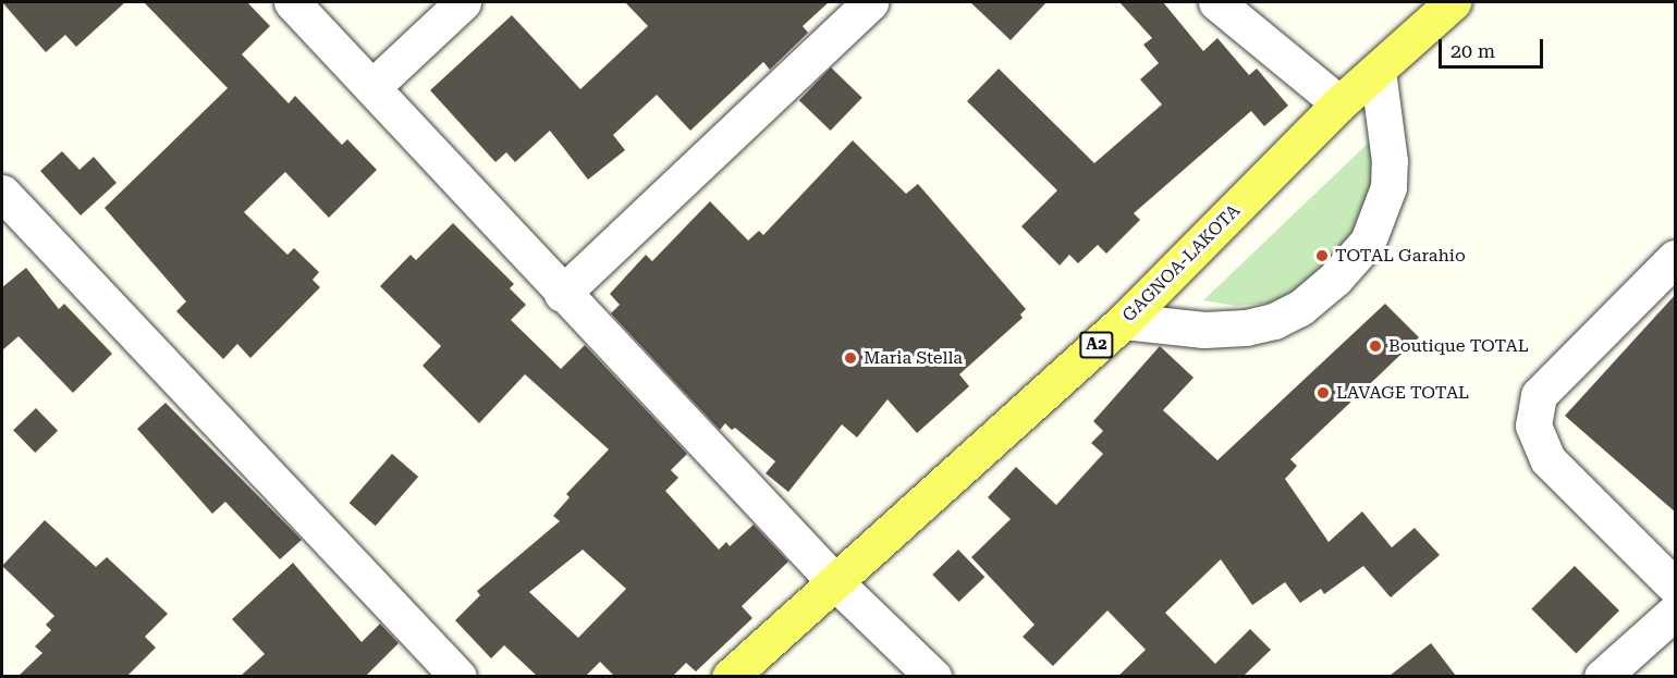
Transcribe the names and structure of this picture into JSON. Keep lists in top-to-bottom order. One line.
{"streets":{"main road":["GAGNOA-LAKOTA","A2"]},"places":["TOTAL Garahio","Boutique TOTAL","Maria Stella","LAVAGE TOTAL"],"scale_bar":"20 m"}
